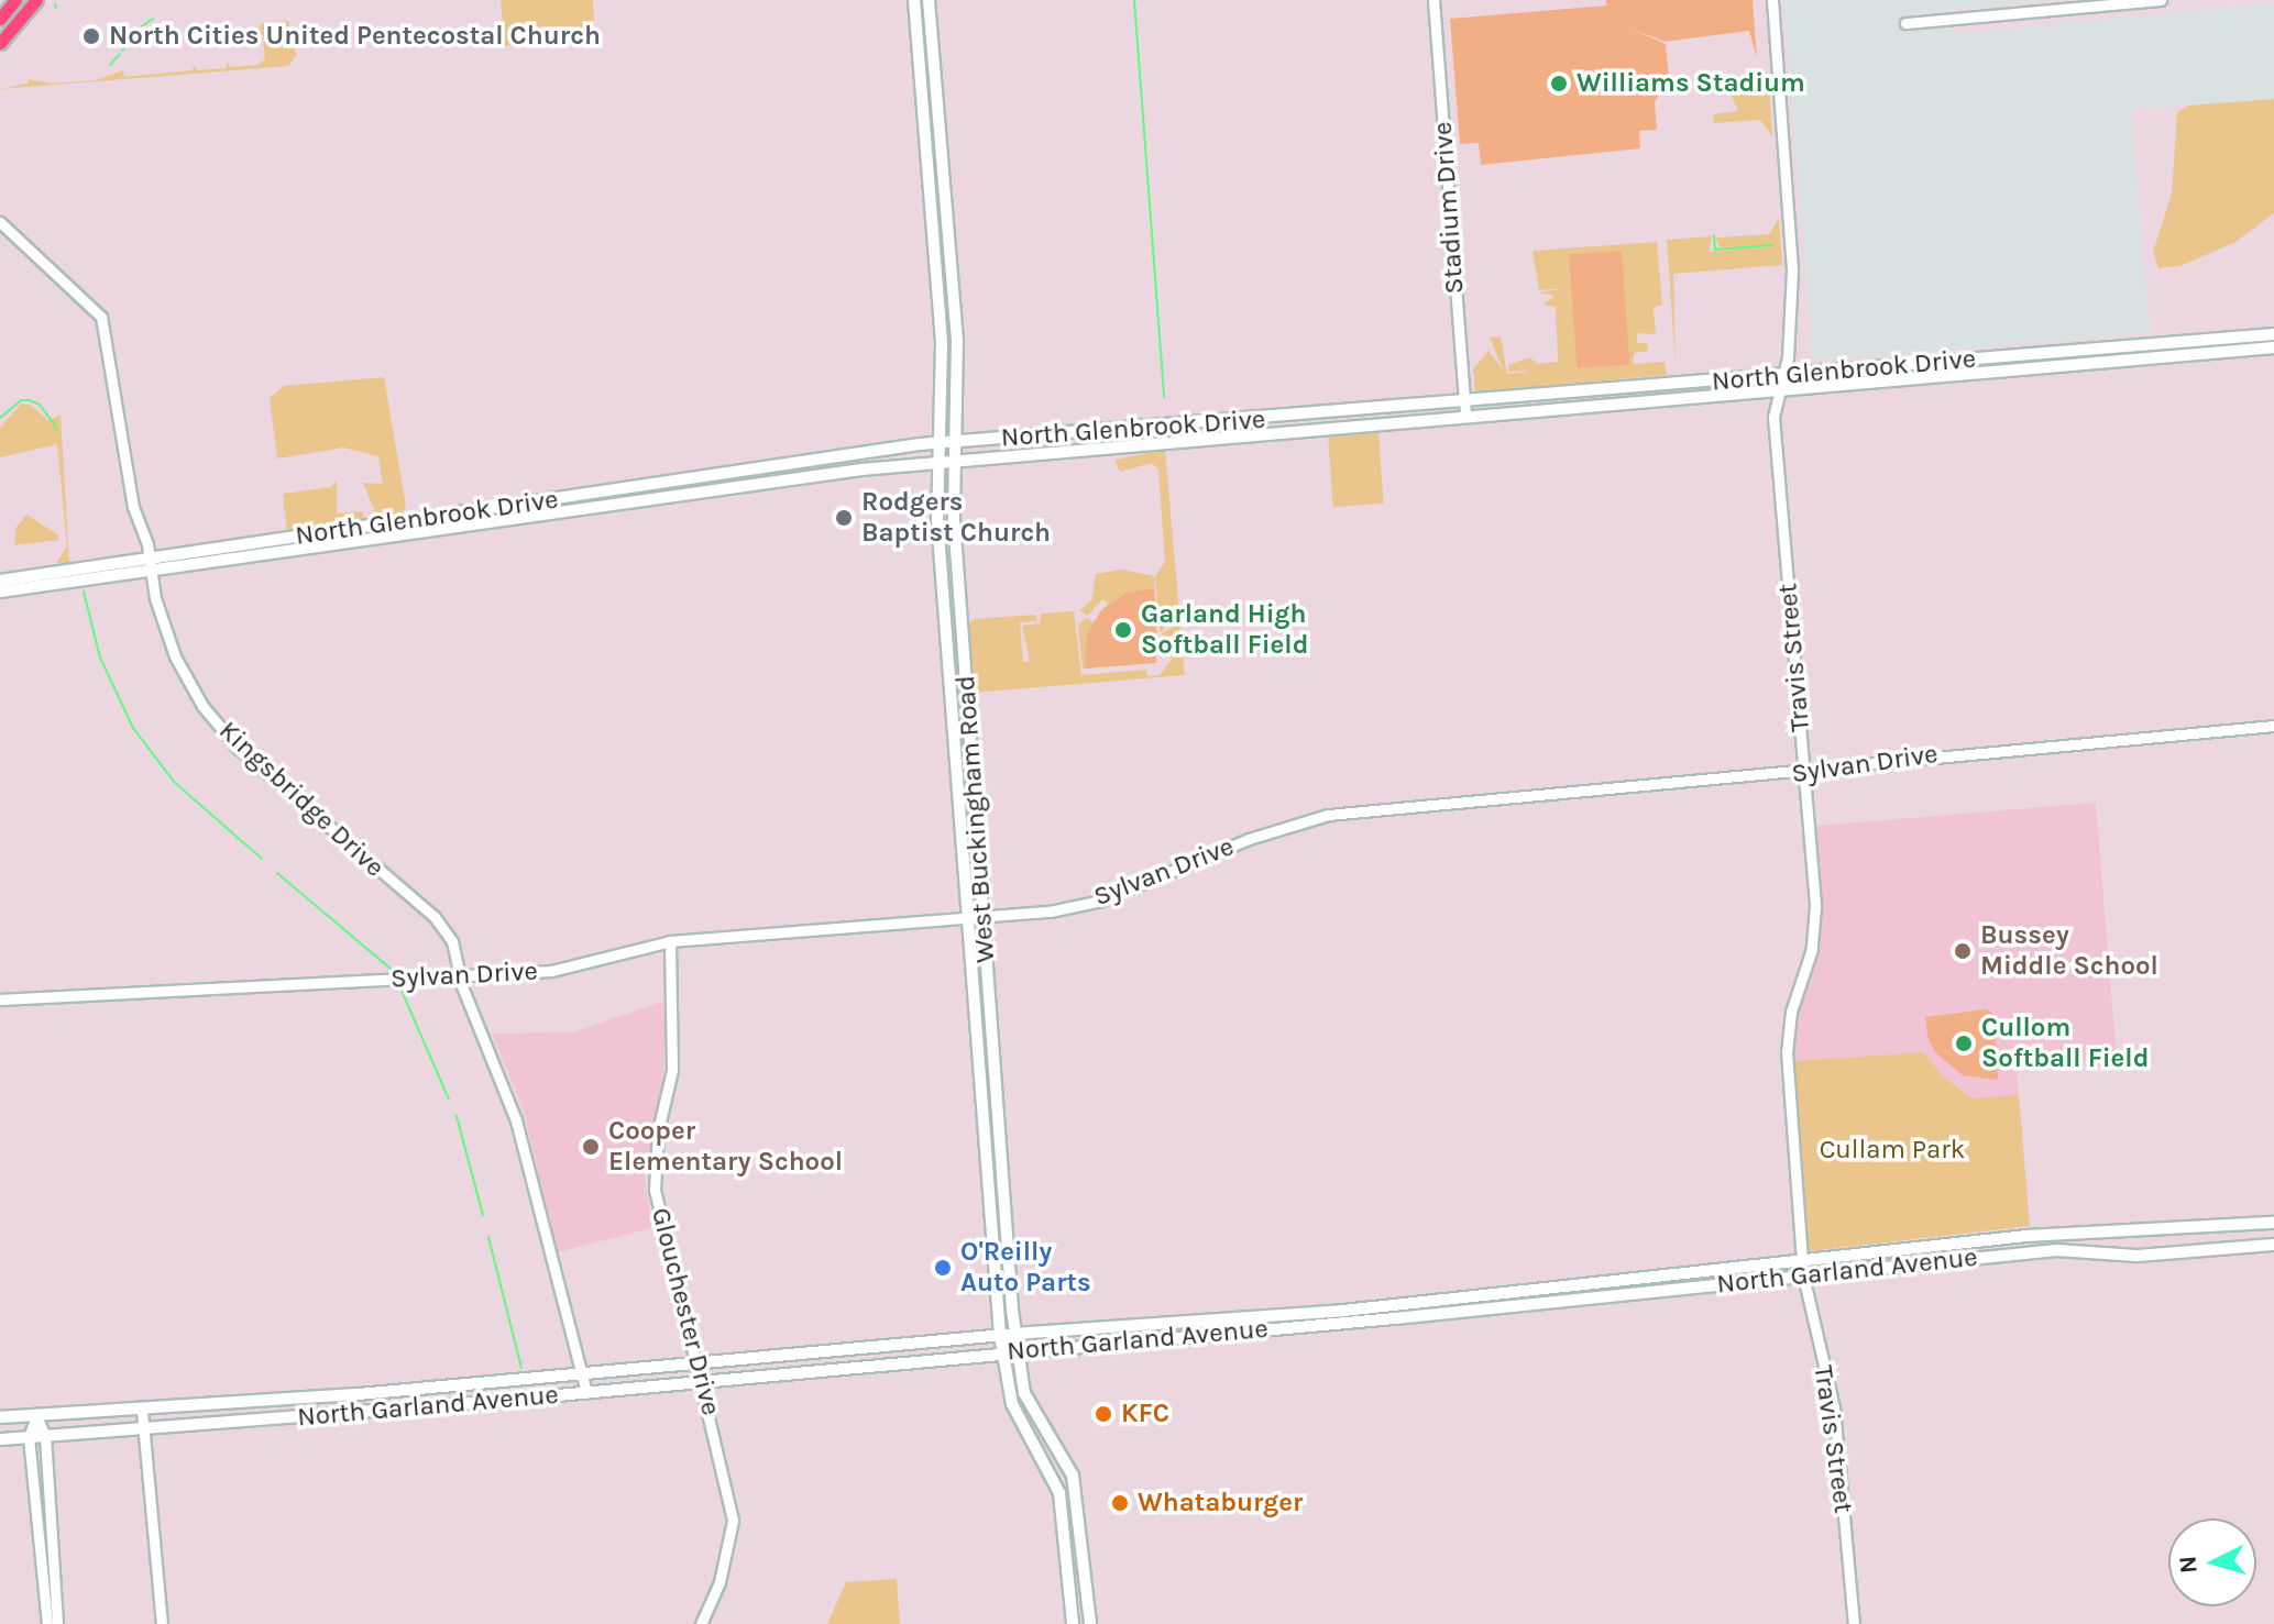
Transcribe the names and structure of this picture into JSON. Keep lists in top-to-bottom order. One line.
{"streets":{"main road":["North Glenbrook Drive","West Buckingham Road","North Garland Avenue"],"street":["Stadium Drive","Travis Street","Sylvan Drive","Kingsbridge Drive","Glouchester Drive"]},"crossings":[["Stadium Drive","North Glenbrook Drive"],["North Glenbrook Drive","Travis Street"],["North Glenbrook Drive","Kingsbridge Drive"],["North Glenbrook Drive","West Buckingham Road"],["Travis Street","Sylvan Drive"],["Travis Street","North Garland Avenue"],["Sylvan Drive","Kingsbridge Drive"],["Sylvan Drive","West Buckingham Road"],["Sylvan Drive","Glouchester Drive"],["Kingsbridge Drive","North Garland Avenue"],["West Buckingham Road","North Garland Avenue"],["North Garland Avenue","Glouchester Drive"]],"parks":["Cullam Park"],"places":["North Cities United Pentecostal Church","Williams Stadium","Rodgers Baptist Church","Garland High Softball Field","Bussey Middle School","Cullom Softball Field","Cooper Elementary School","O'Reilly Auto Parts","KFC","Whataburger"],"north":"left"}
